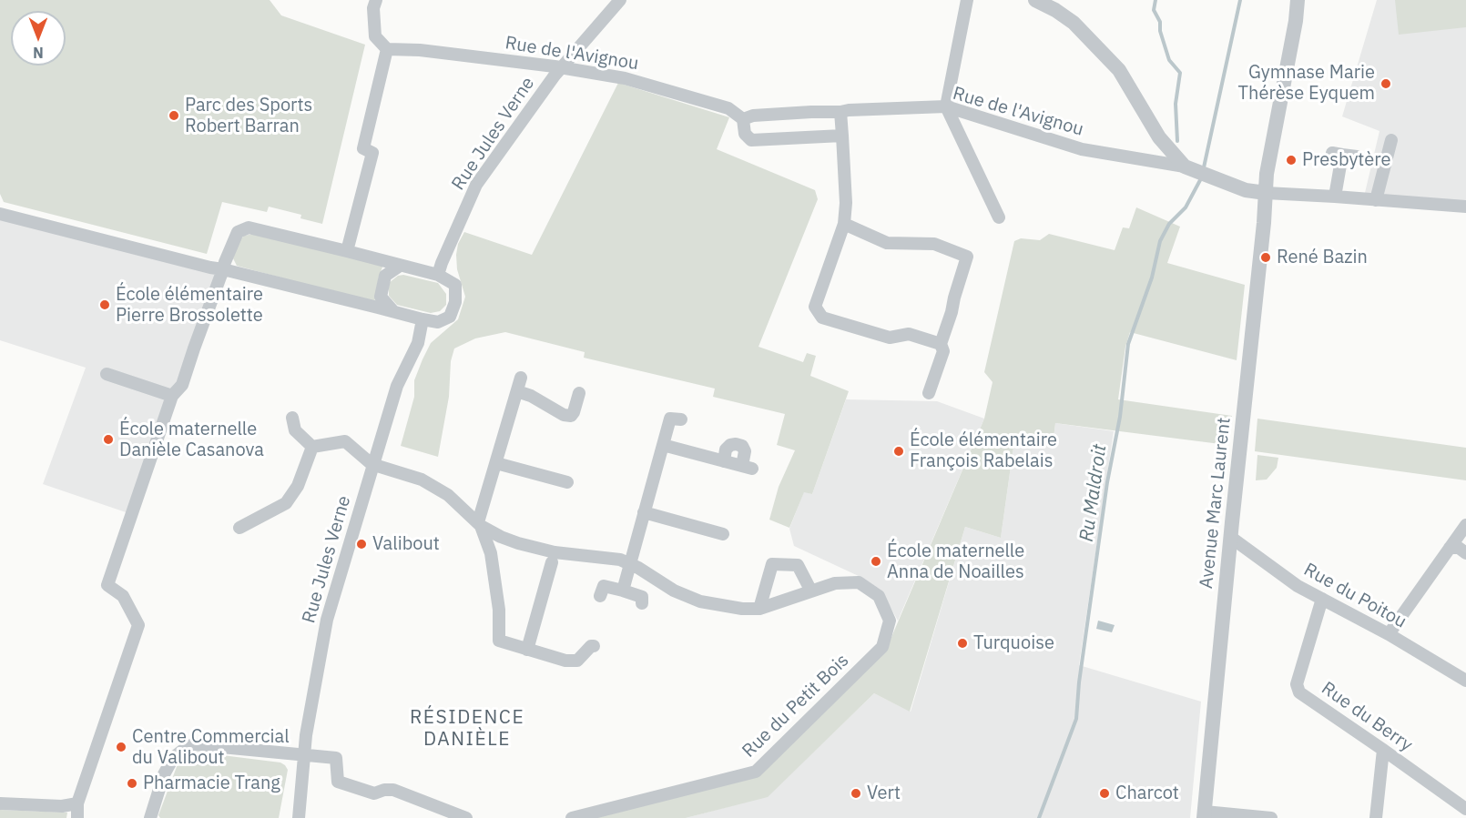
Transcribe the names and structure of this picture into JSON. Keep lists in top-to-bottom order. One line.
{"streets":{"street":["Rue de l'Avignou","Rue Jules Verne","Avenue Marc Laurent","Rue du Poitou","Rue du Petit Bois","Rue du Berry"]},"crossings":[["Rue de l'Avignou","Rue Jules Verne"],["Rue Jules Verne","Rue du Petit Bois"],["Avenue Marc Laurent","Rue du Poitou"],["Rue du Poitou","Rue du Berry"]],"districts":["RÉSIDENCE DANIÈLE"],"water":["Ru Maldroit"],"places":["Gymnase Marie Thérèse Eyquem","Parc des Sports Robert Barran","Presbytère","René Bazin","École élémentaire Pierre Brossolette","École maternelle Danièle Casanova","École élémentaire François Rabelais","Valibout","École maternelle Anna de Noailles","Turquoise","Centre Commercial du Valibout","Pharmacie Trang","Vert","Charcot"],"north":"bottom"}
